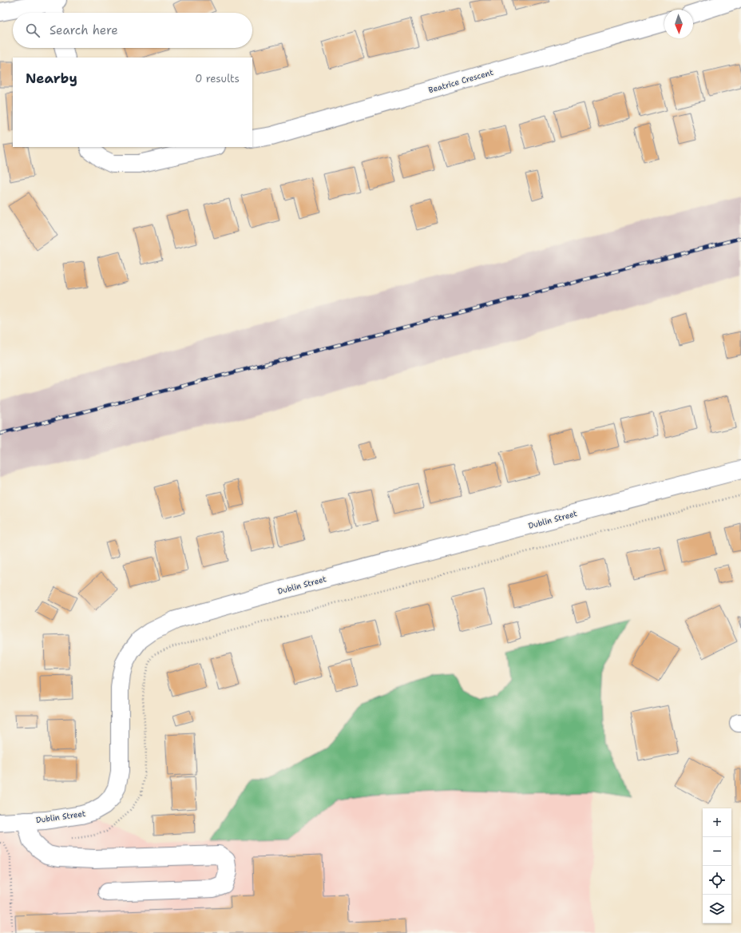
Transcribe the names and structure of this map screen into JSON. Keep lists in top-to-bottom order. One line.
{"streets":{"street":["Beatrice Crescent","Dublin Street"]},"north":"bottom","page":{"search":"Search here","heading":["Nearby","0 results"],"map_buttons":["+","−"]}}
